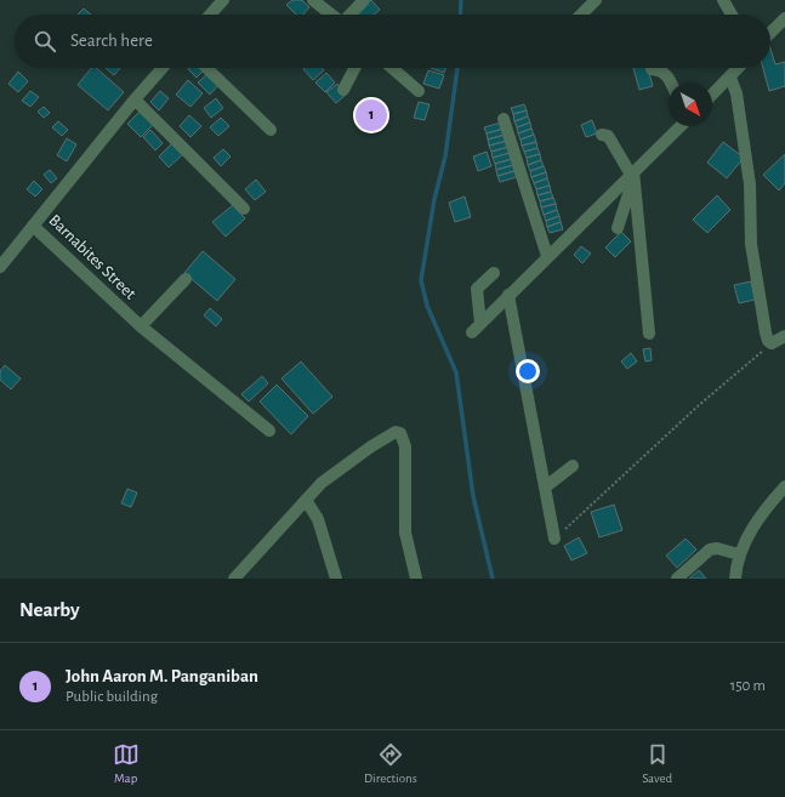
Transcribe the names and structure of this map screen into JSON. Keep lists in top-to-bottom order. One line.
{"streets":{"street":["Barnabites Street"]},"north":"bottom right","page":{"search":"Search here","pins":"1","heading":"Nearby","list":[{"mark":"1","name":"John Aaron M. Panganiban","note":"Public building","value":"150 m"}],"nav":["Map","Directions","Saved"]}}
